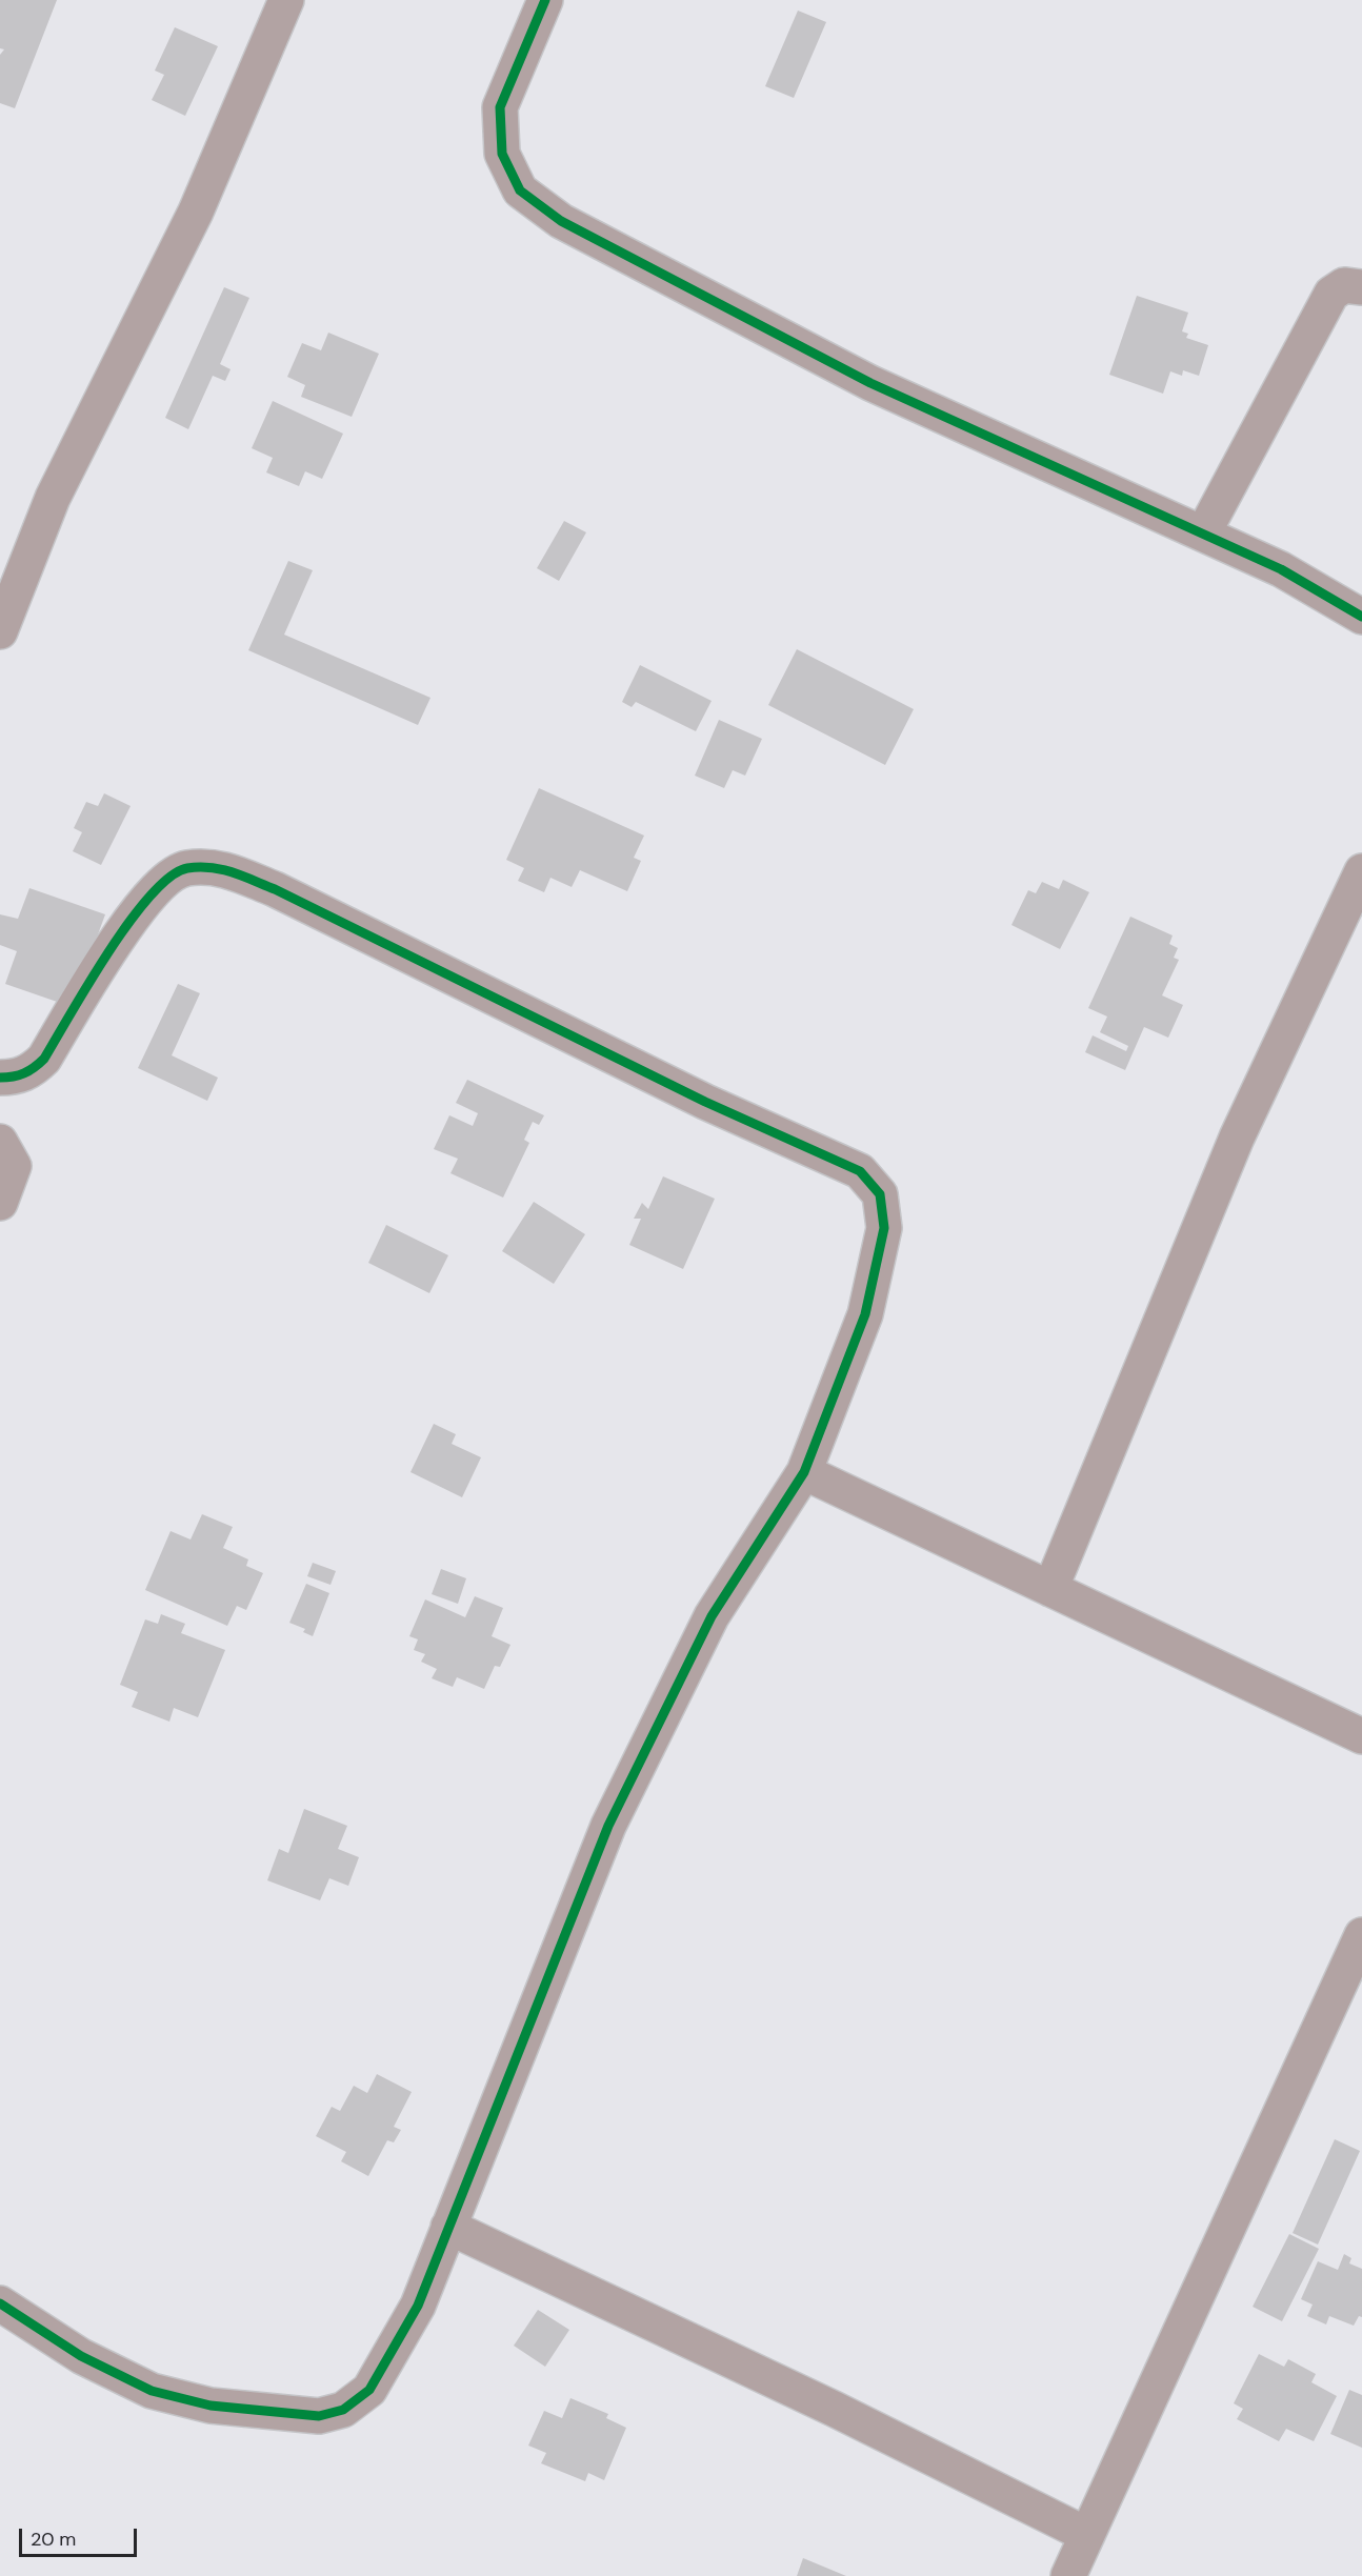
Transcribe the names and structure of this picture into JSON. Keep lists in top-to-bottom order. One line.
{"scale_bar":"20 m"}
